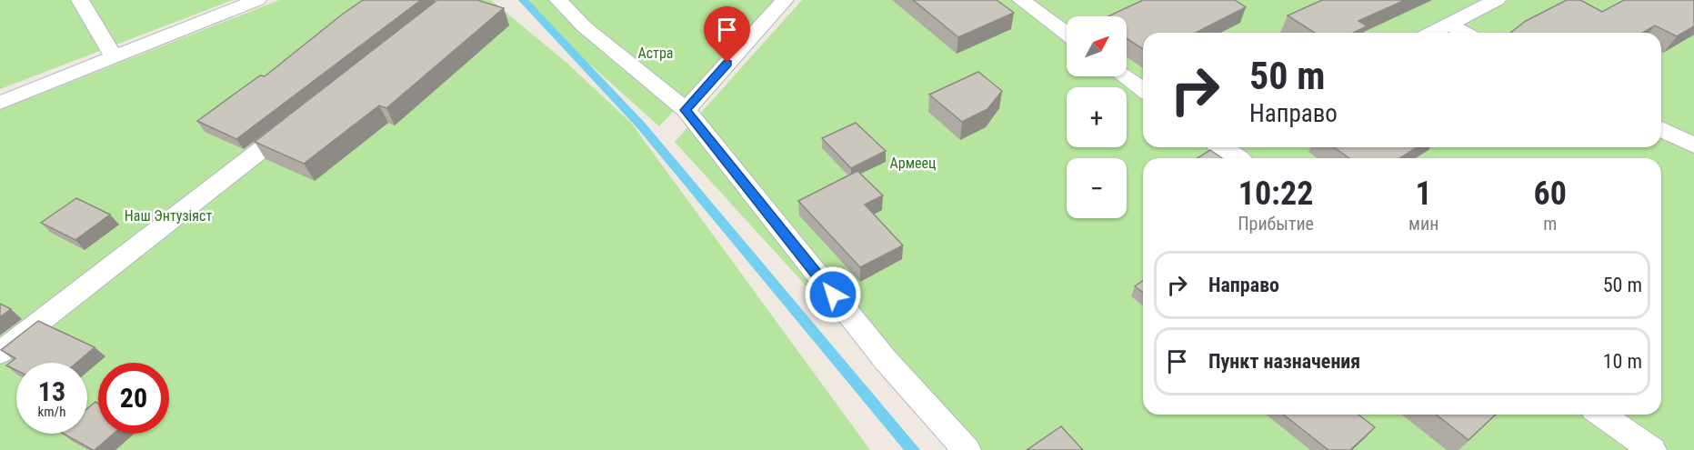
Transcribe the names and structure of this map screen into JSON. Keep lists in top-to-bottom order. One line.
{"parks":["Астра","Армеец","Наш Энтузіяст"],"north":"top right","page":{"map_buttons":["+","−"],"turn":["50 m","Направо"],"eta":["10:22","Прибытие","1","мин","60","m"],"list":[{"name":"Направо","value":"50 m"},{"name":"Пункт назначения","value":"10 m"}],"speed":"13 km/h","limit":"20"}}
